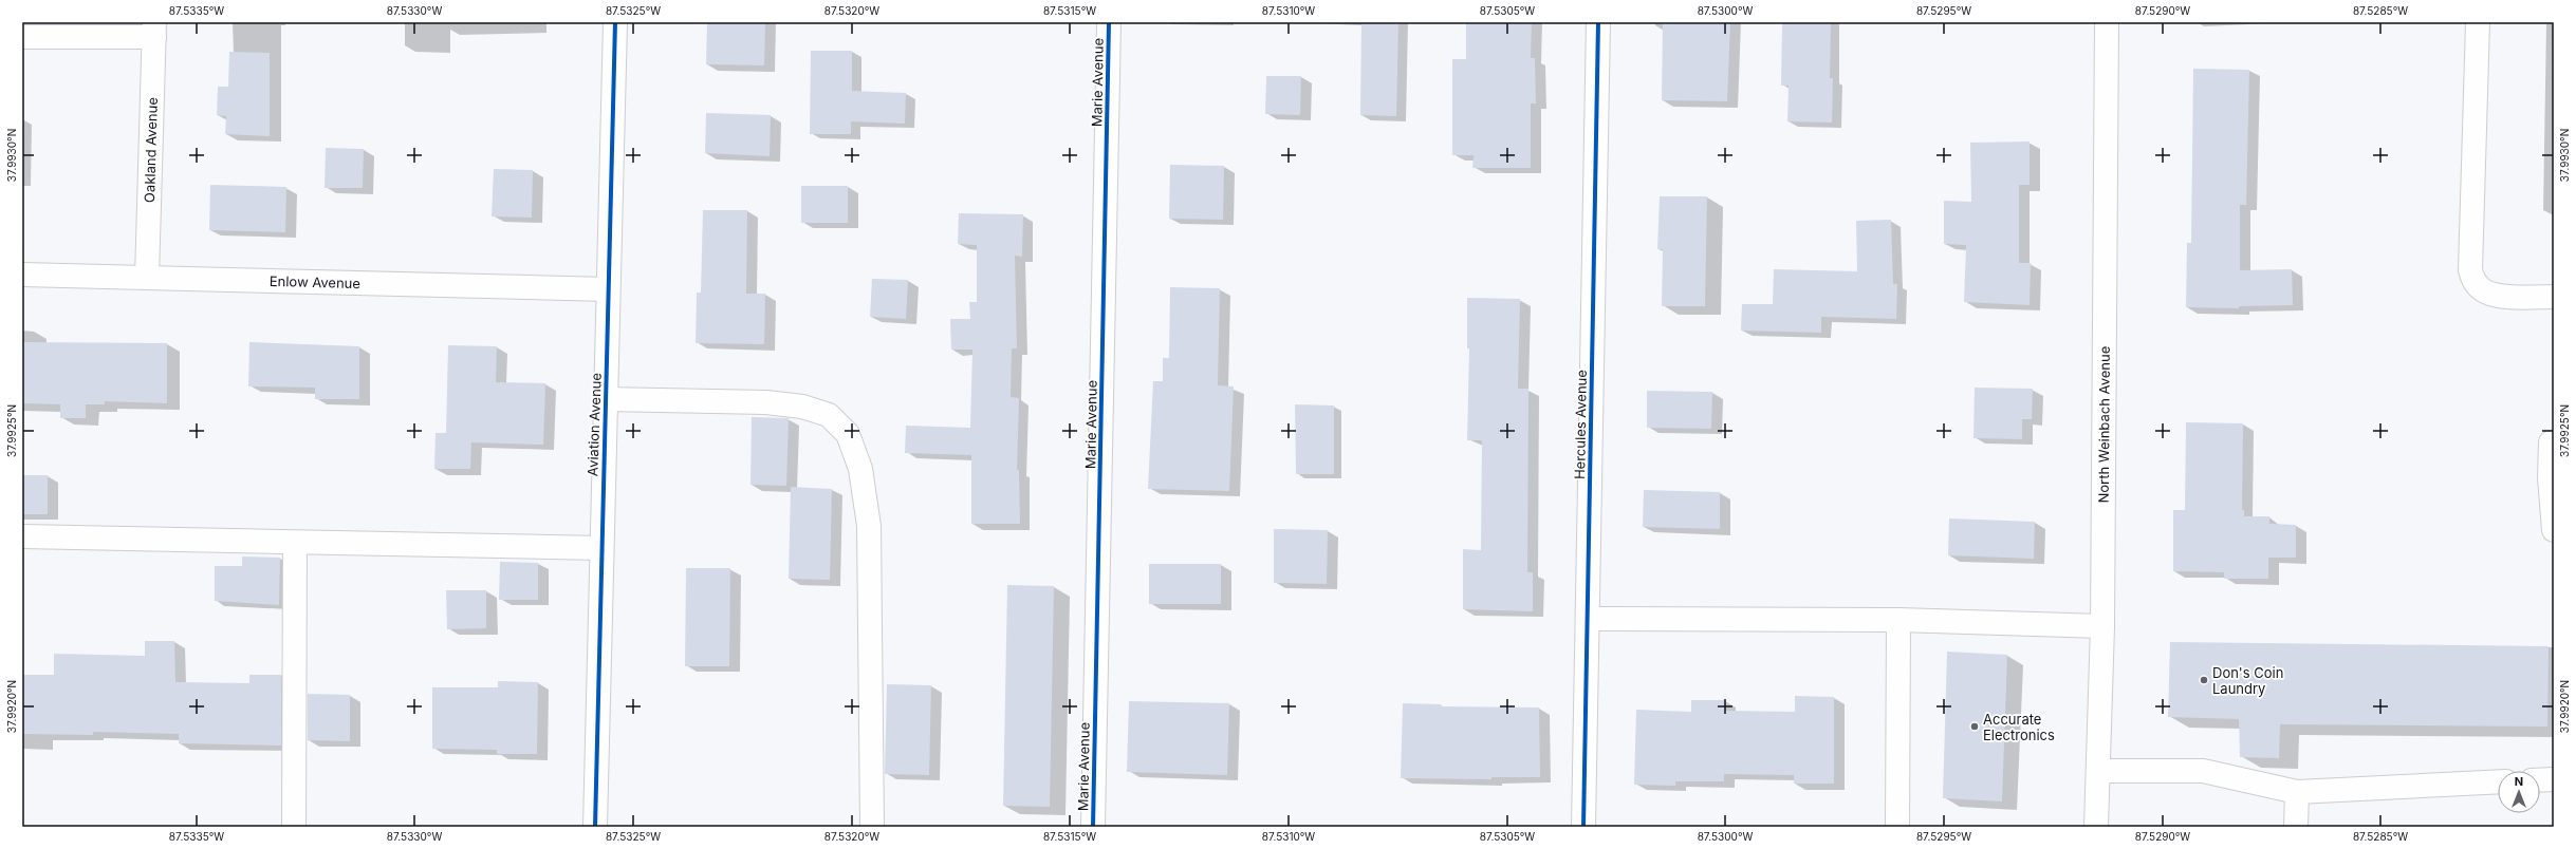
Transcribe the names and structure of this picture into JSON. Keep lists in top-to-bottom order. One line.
{"streets":{"street":["Marie Avenue","Oakland Avenue","Enlow Avenue","Aviation Avenue","Hercules Avenue","North Weinbach Avenue"]},"crossings":[["Oakland Avenue","Enlow Avenue"],["Enlow Avenue","Aviation Avenue"]],"places":["Don's Coin Laundry","Accurate Electronics"],"north":"top","coordinates":["87.5335°W","87.5330°W","87.5325°W","87.5320°W","87.5315°W","87.5310°W","87.5305°W","87.5300°W","87.5295°W","87.5290°W","87.5285°W","37.9930°N","37.9925°N","37.9920°N"]}
